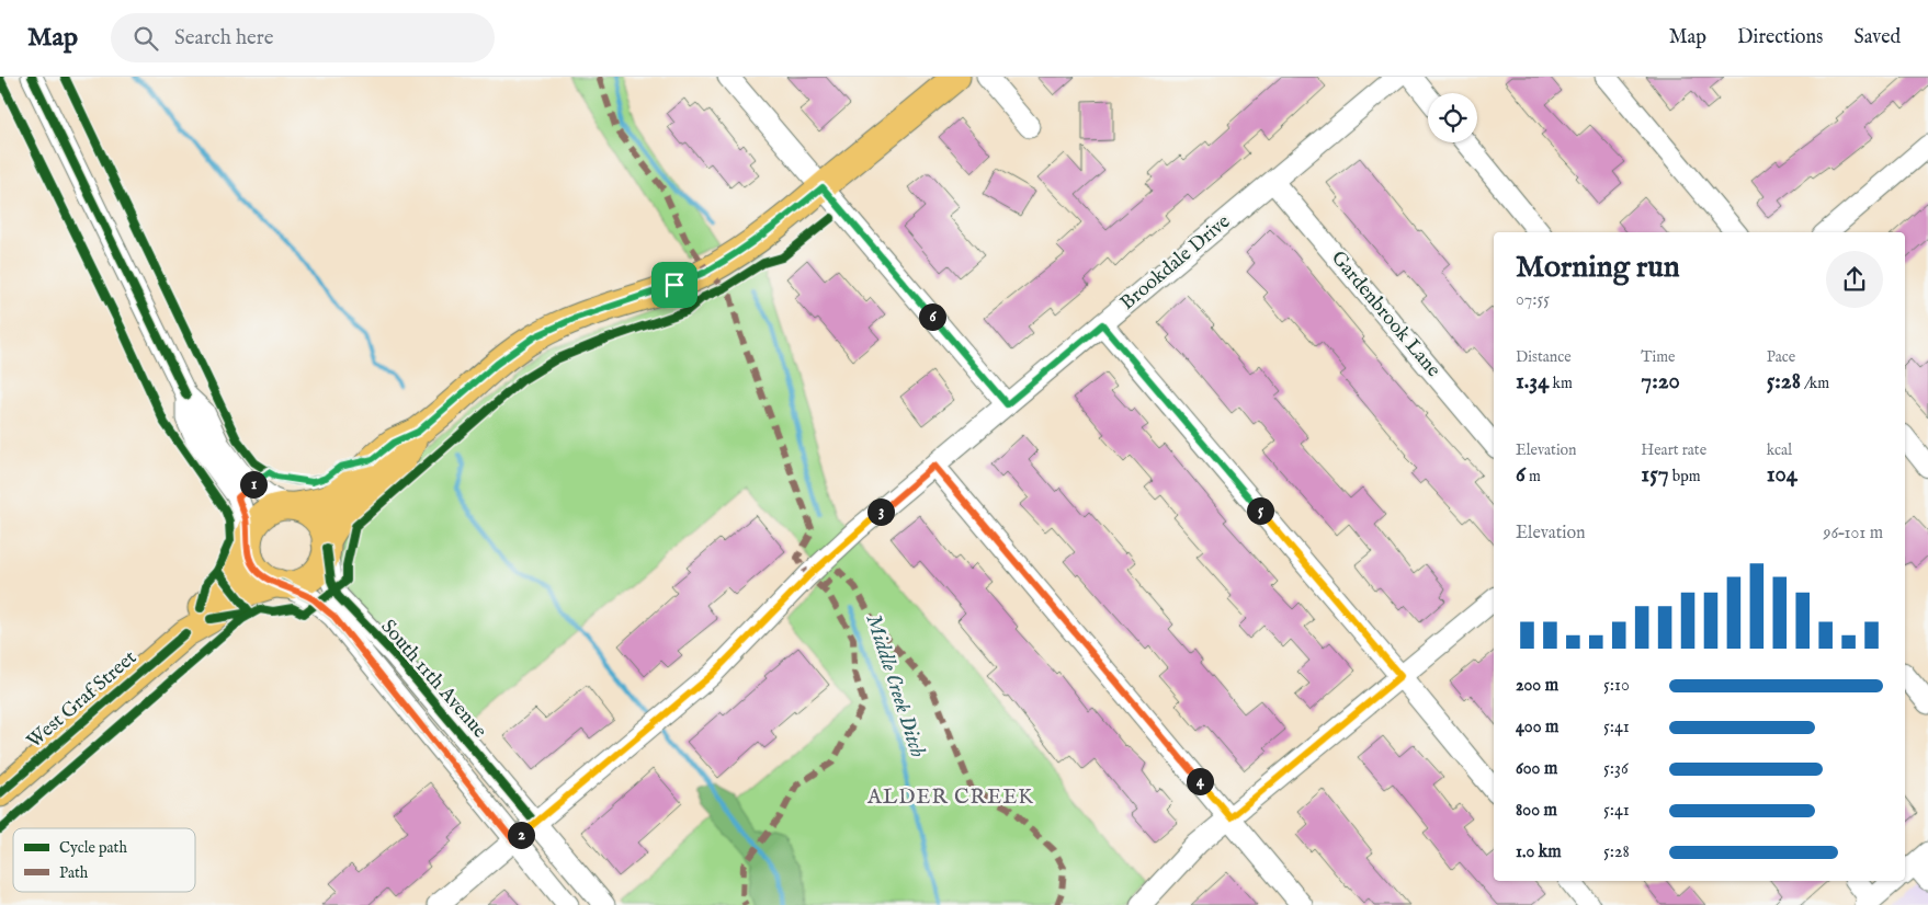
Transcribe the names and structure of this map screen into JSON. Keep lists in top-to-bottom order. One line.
{"streets":{"main road":["West Graf Street"],"street":["Brookdale Drive","Gardenbrook Lane","South 11th Avenue"]},"crossings":[["Brookdale Drive","Gardenbrook Lane"],["Brookdale Drive","South 11th Avenue"],["South 11th Avenue","West Graf Street"]],"districts":["ALDER CREEK"],"water":["Middle Creek Ditch"],"legend":["Cycle path","Path"],"page":{"header":"Map","search":"Search here","nav":["Map","Directions","Saved"],"heading":["Morning run","07:55"],"pins":["6","1","5","3","4","2"],"stats":[["Distance","1.34 km"],["Time","7:20"],["Pace","5:28 /km"],["Elevation","6 m"],["Heart rate","157 bpm"],["kcal","104"]],"chart":["Elevation","96–101 m"],"list":[{"name":"200 m","note":"5:10"},{"name":"400 m","note":"5:41"},{"name":"600 m","note":"5:36"},{"name":"800 m","note":"5:41"},{"name":"1.0 km","note":"5:28"}]}}
